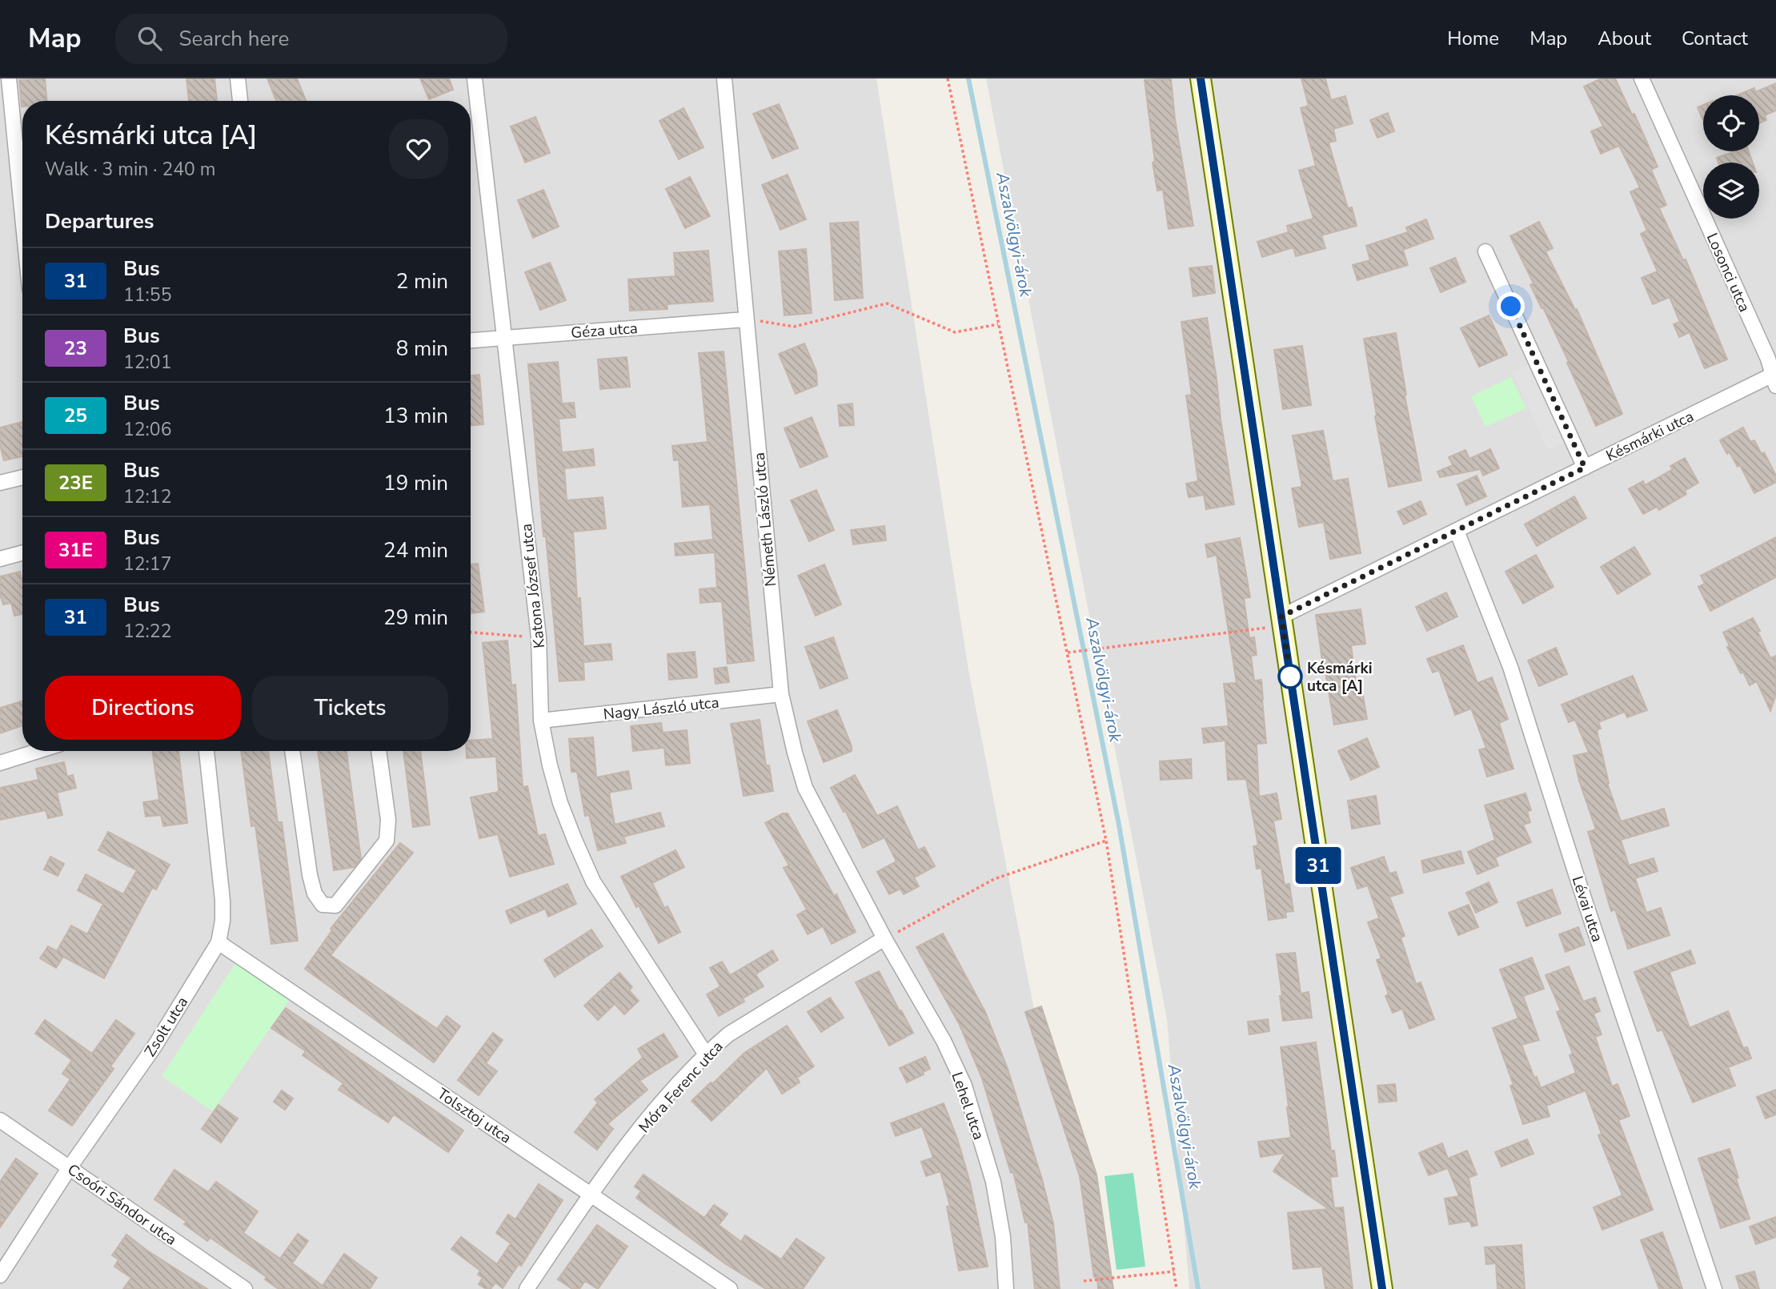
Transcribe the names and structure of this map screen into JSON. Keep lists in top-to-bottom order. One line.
{"streets":{"street":["Losonci utca","Géza utca","Késmárki utca","Németh László utca","Katona József utca","Nagy László utca","Lévai utca","Zsolt utca","Móra Ferenc utca","Lehel utca","Tolsztoj utca","Csoóri Sándor utca"]},"crossings":[["Losonci utca","Késmárki utca"],["Géza utca","Németh László utca"],["Géza utca","Katona József utca"],["Késmárki utca","Lévai utca"],["Németh László utca","Nagy László utca"],["Németh László utca","Móra Ferenc utca"],["Németh László utca","Lehel utca"],["Katona József utca","Nagy László utca"],["Katona József utca","Móra Ferenc utca"],["Zsolt utca","Tolsztoj utca"],["Zsolt utca","Csoóri Sándor utca"],["Móra Ferenc utca","Lehel utca"],["Móra Ferenc utca","Tolsztoj utca"]],"water":["Aszalvölgyi-árok"],"places":["Késmárki utca [A]"],"lines":["bus line 31"],"page":{"header":"Map","search":"Search here","nav":["Home","Map","About","Contact"],"on_map":"31","heading":[["Késmárki utca [A]","Walk · 3 min · 240 m"],"Departures"],"list":[{"mark":"31","name":"Bus","note":"11:55","value":"2 min"},{"mark":"23","name":"Bus","note":"12:01","value":"8 min"},{"mark":"25","name":"Bus","note":"12:06","value":"13 min"},{"mark":"23E","name":"Bus","note":"12:12","value":"19 min"},{"mark":"31E","name":"Bus","note":"12:17","value":"24 min"},{"mark":"31","name":"Bus","note":"12:22","value":"29 min"}],"buttons":["Directions","Tickets"]}}
